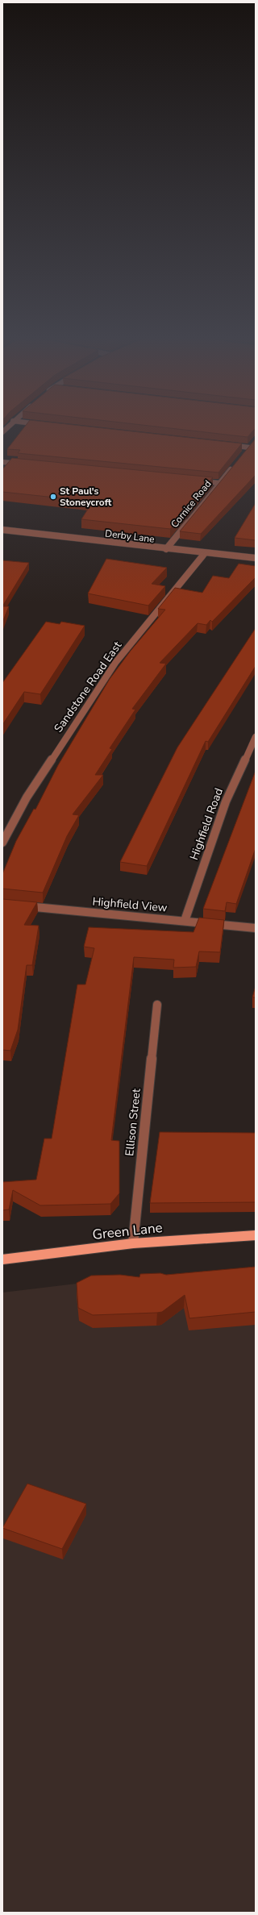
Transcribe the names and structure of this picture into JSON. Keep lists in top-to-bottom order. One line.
{"streets":{"main road":["Green Lane"],"street":["Cornice Road","Derby Lane","Sandstone Road East","Highfield Road","Highfield View","Ellison Street"]},"crossings":[["Cornice Road","Derby Lane"],["Derby Lane","Sandstone Road East"],["Highfield Road","Highfield View"],["Ellison Street","Green Lane"]],"places":["St Paul's Stoneycroft"]}
